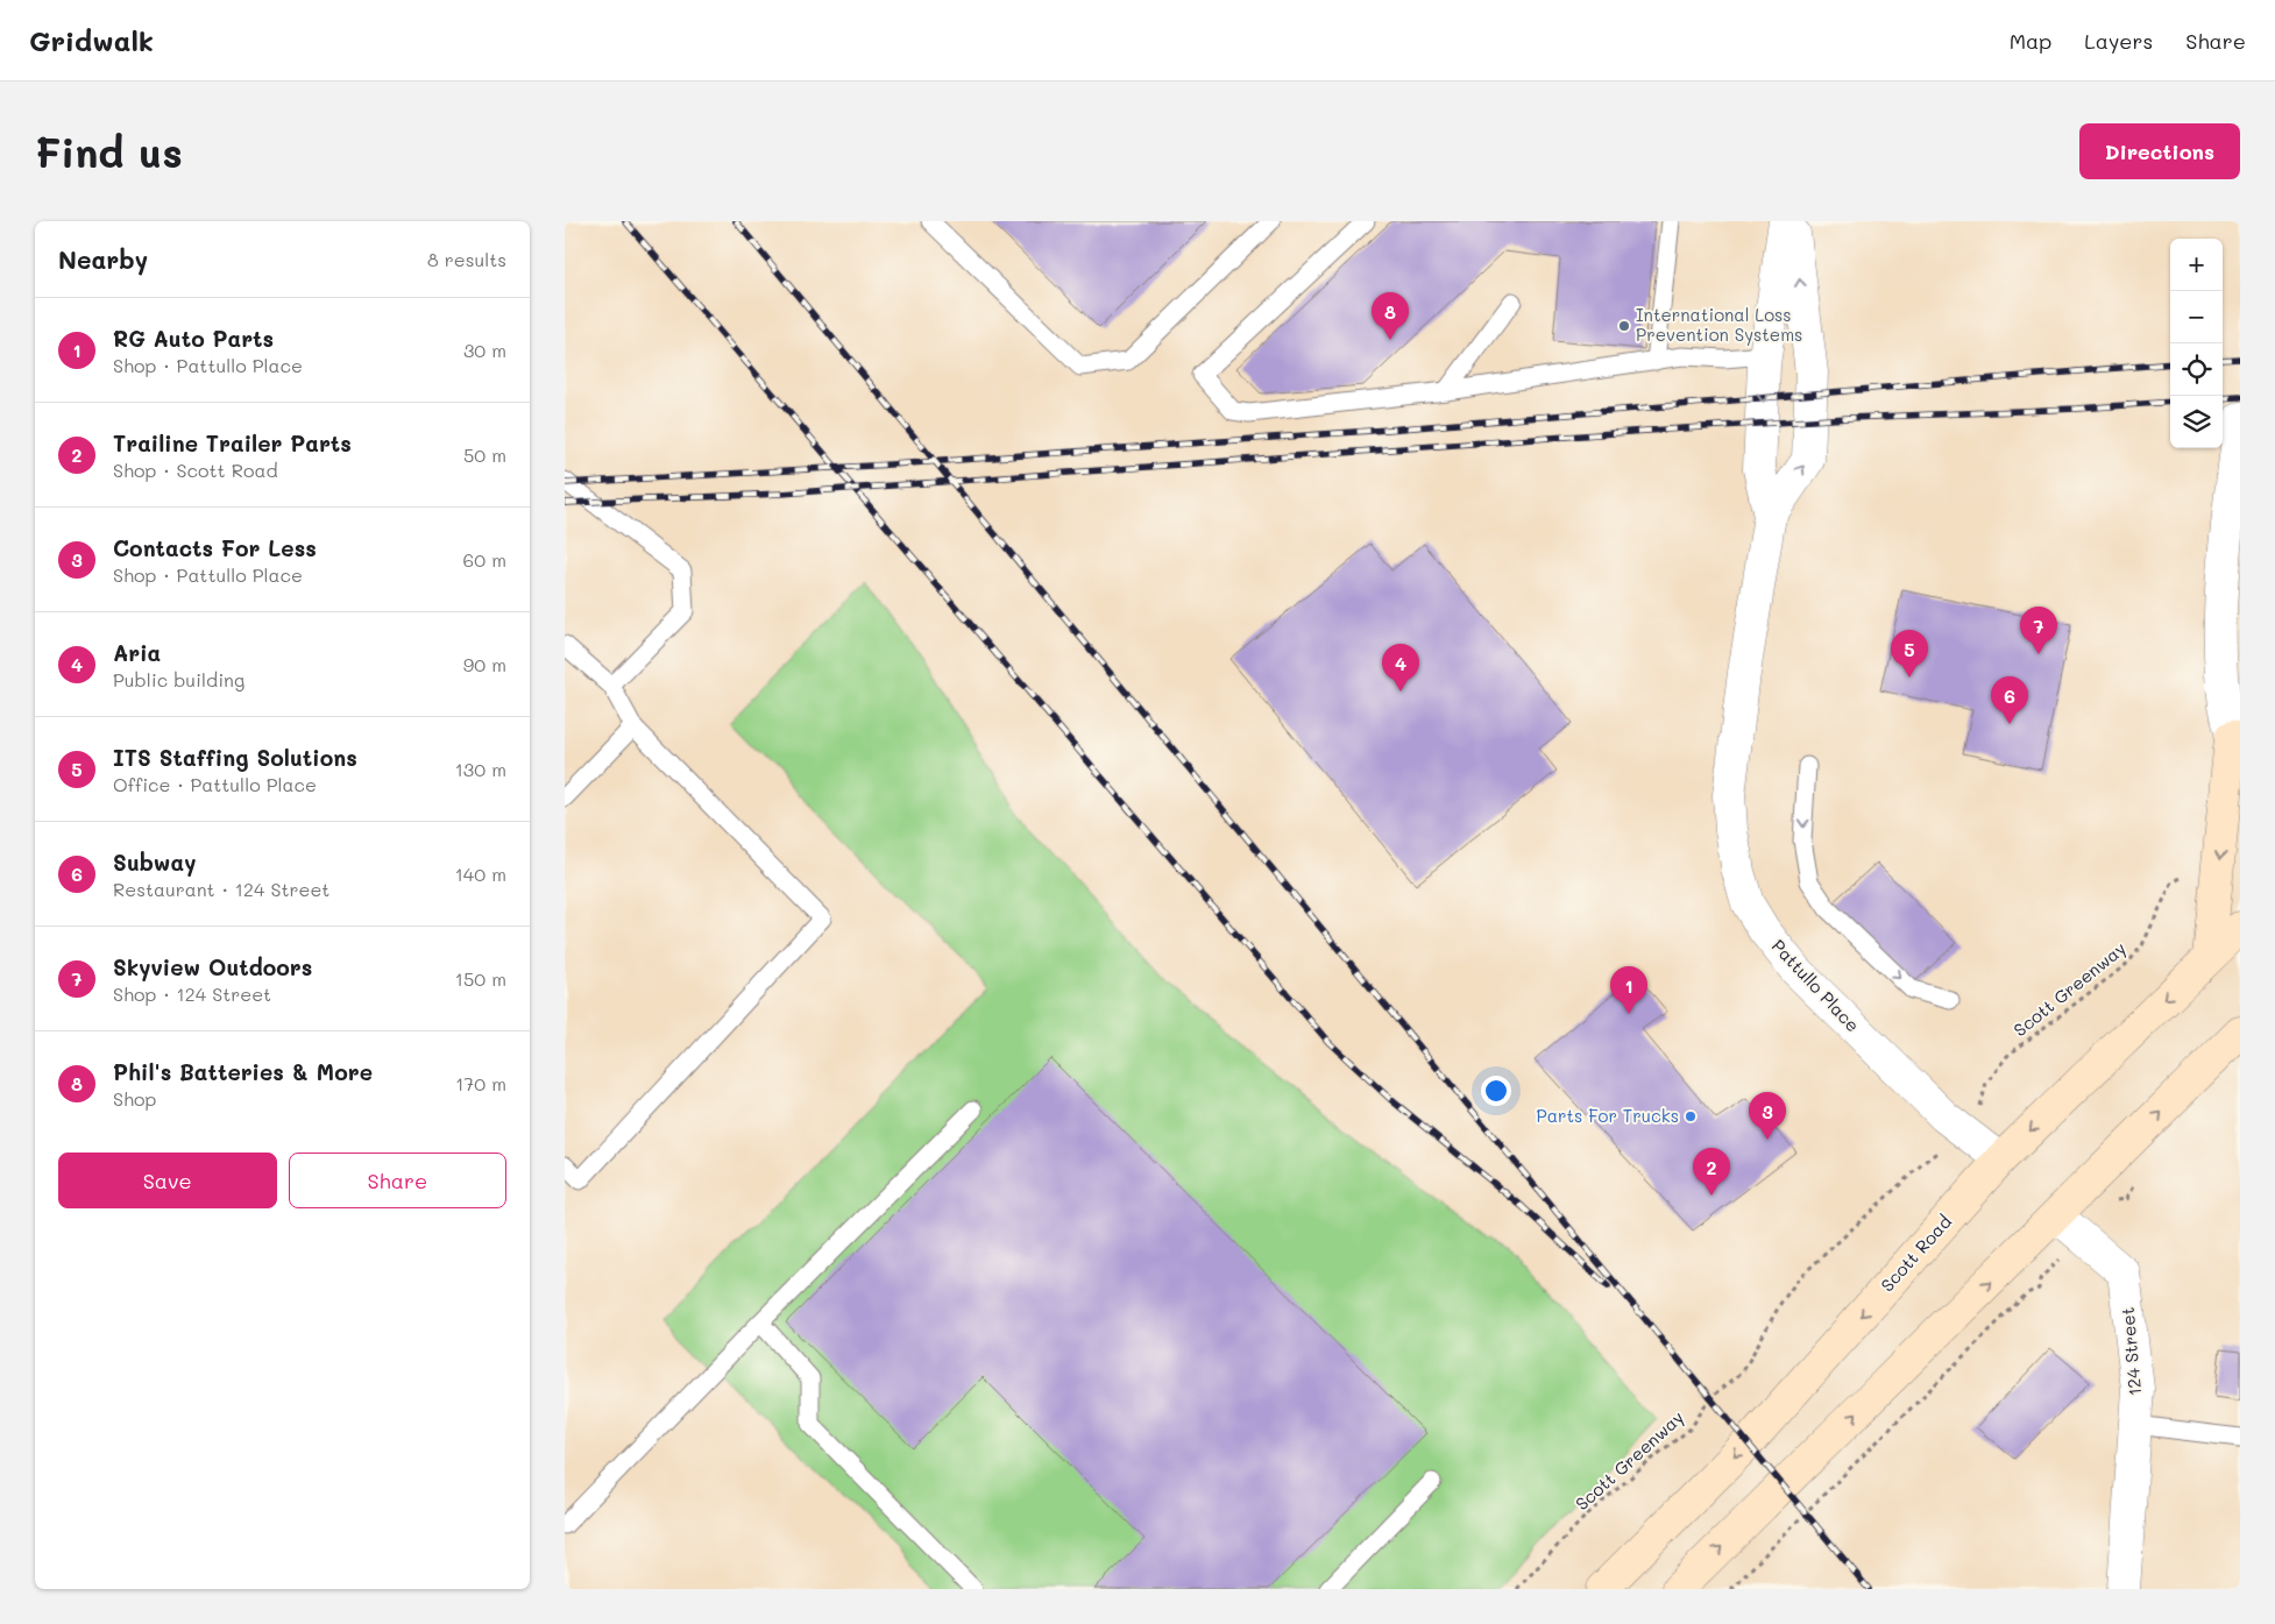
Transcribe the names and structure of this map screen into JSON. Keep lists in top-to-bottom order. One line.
{"streets":{"main road":["Scott Road"],"street":["Pattullo Place","124 Street"],"path":["Scott Greenway"]},"crossings":[["Pattullo Place","Scott Road"]],"places":["International Loss Prevention Systems","Parts For Trucks"],"page":{"header":"Gridwalk","nav":["Map","Layers","Share"],"buttons":["Directions",["Save","Share"]],"title":"Find us","heading":["Nearby","8 results"],"map_buttons":["+","−"],"pins":["8","7","5","4","6","1","3","2"],"list":[{"mark":"1","name":"RG Auto Parts","note":"Shop · Pattullo Place","value":"30 m"},{"mark":"2","name":"Trailine Trailer Parts","note":"Shop · Scott Road","value":"50 m"},{"mark":"3","name":"Contacts For Less","note":"Shop · Pattullo Place","value":"60 m"},{"mark":"4","name":"Aria","note":"Public building","value":"90 m"},{"mark":"5","name":"ITS Staffing Solutions","note":"Office · Pattullo Place","value":"130 m"},{"mark":"6","name":"Subway","note":"Restaurant · 124 Street","value":"140 m"},{"mark":"7","name":"Skyview Outdoors","note":"Shop · 124 Street","value":"150 m"},{"mark":"8","name":"Phil's Batteries & More","note":"Shop","value":"170 m"}]}}
